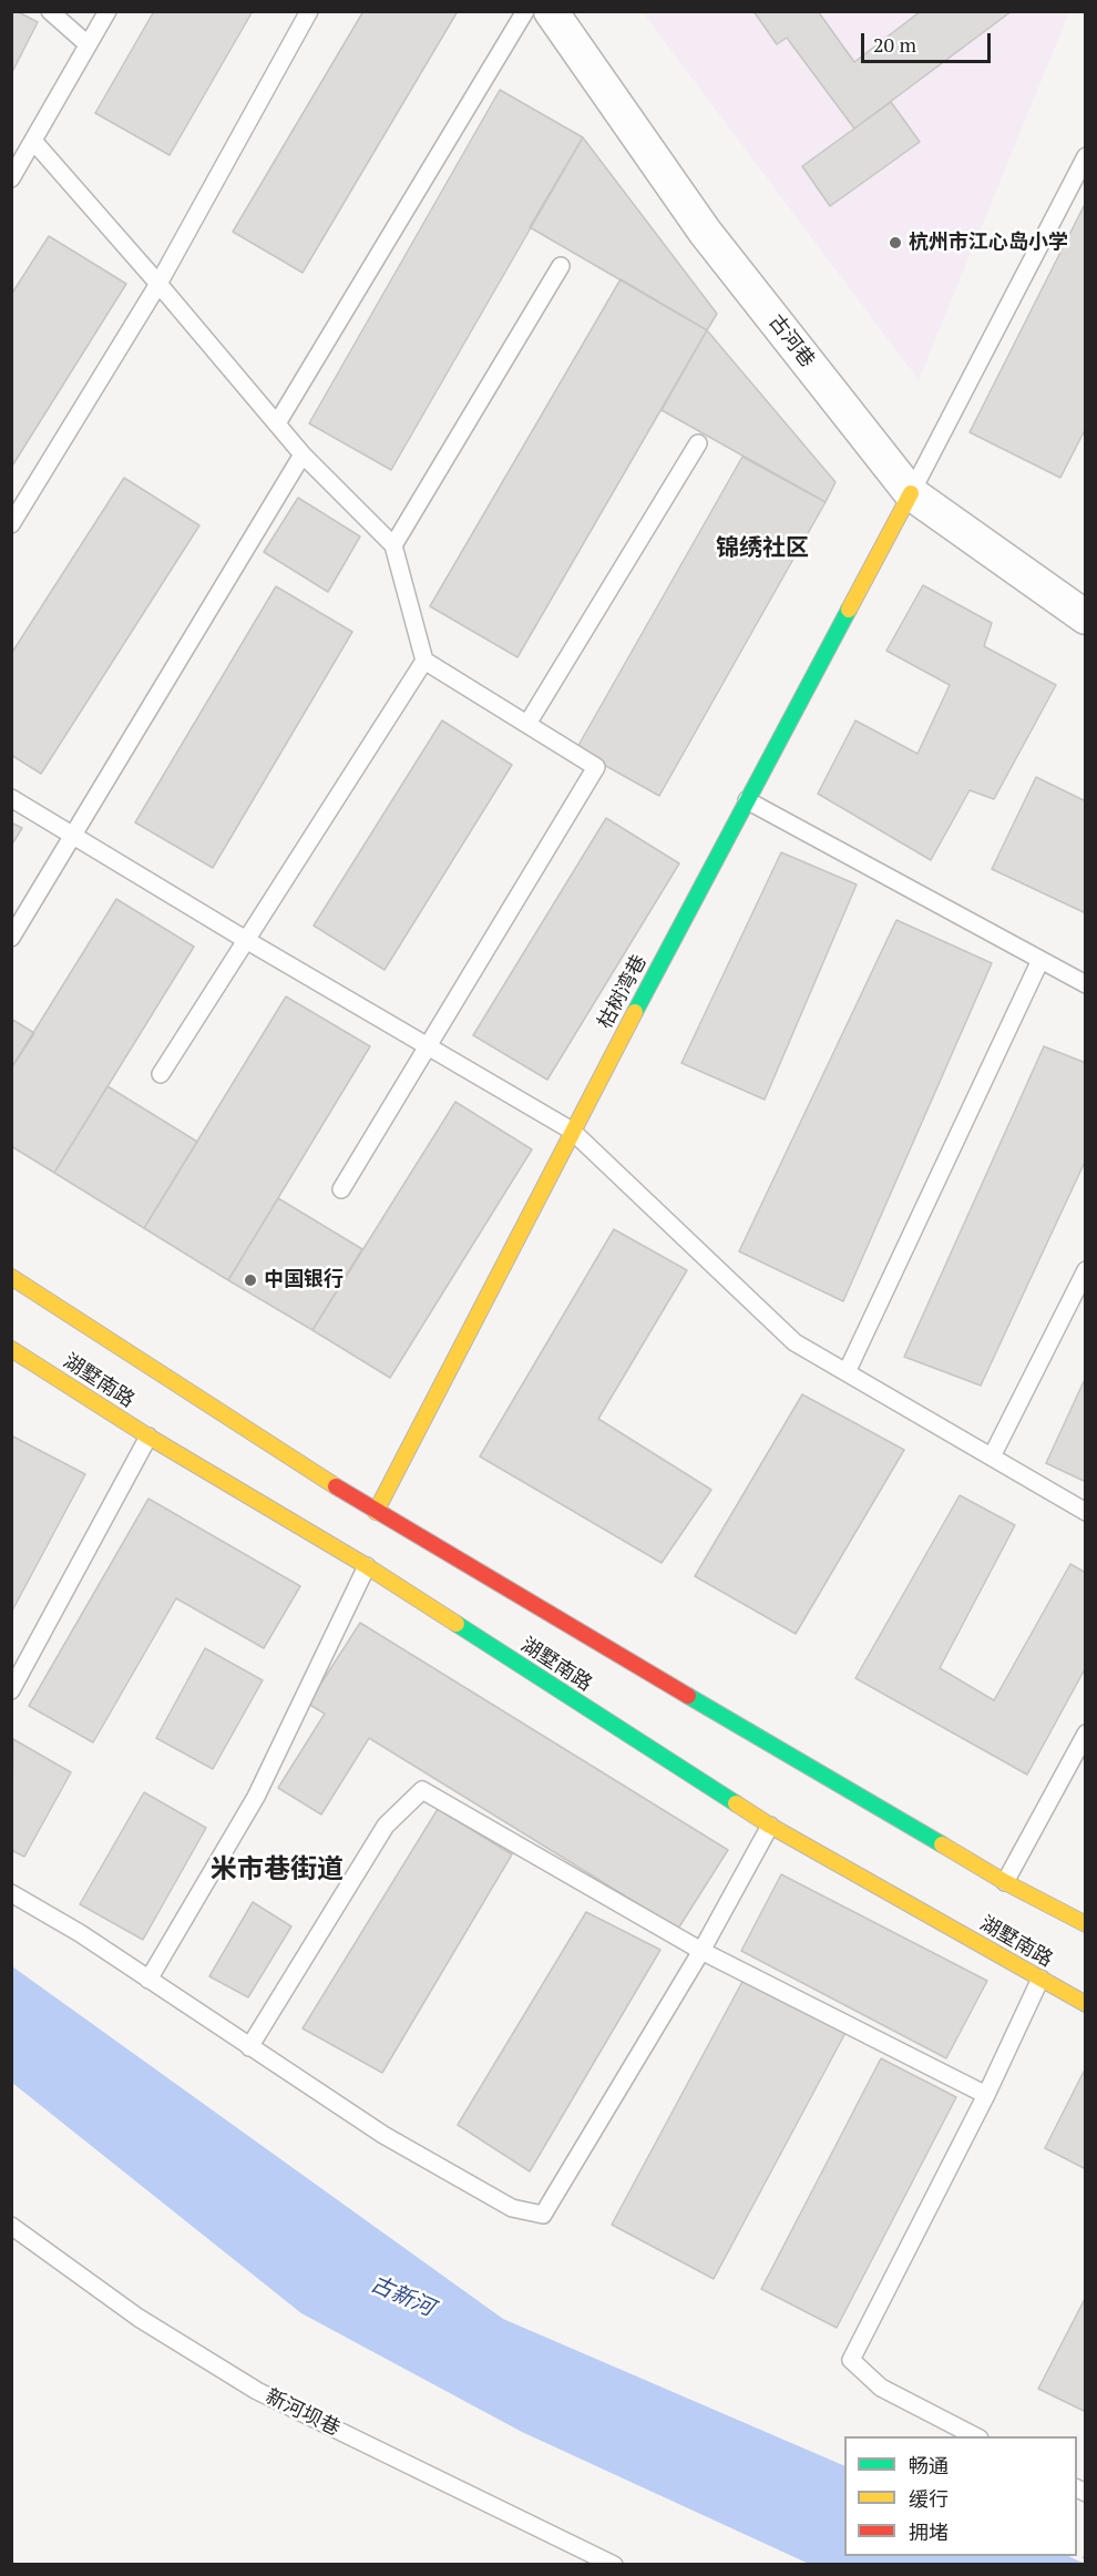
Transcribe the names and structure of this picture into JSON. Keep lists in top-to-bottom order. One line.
{"streets":{"main road":["枯树湾巷","湖墅南路"],"street":["古河巷"],"lane":["新河坝巷"]},"crossings":[["古河巷","枯树湾巷"],["枯树湾巷","湖墅南路"]],"districts":["锦绣社区","米市巷街道"],"water":["古新河"],"places":["杭州市江心岛小学","中国银行"],"legend":["畅通","缓行","拥堵"],"scale_bar":"20 m"}
